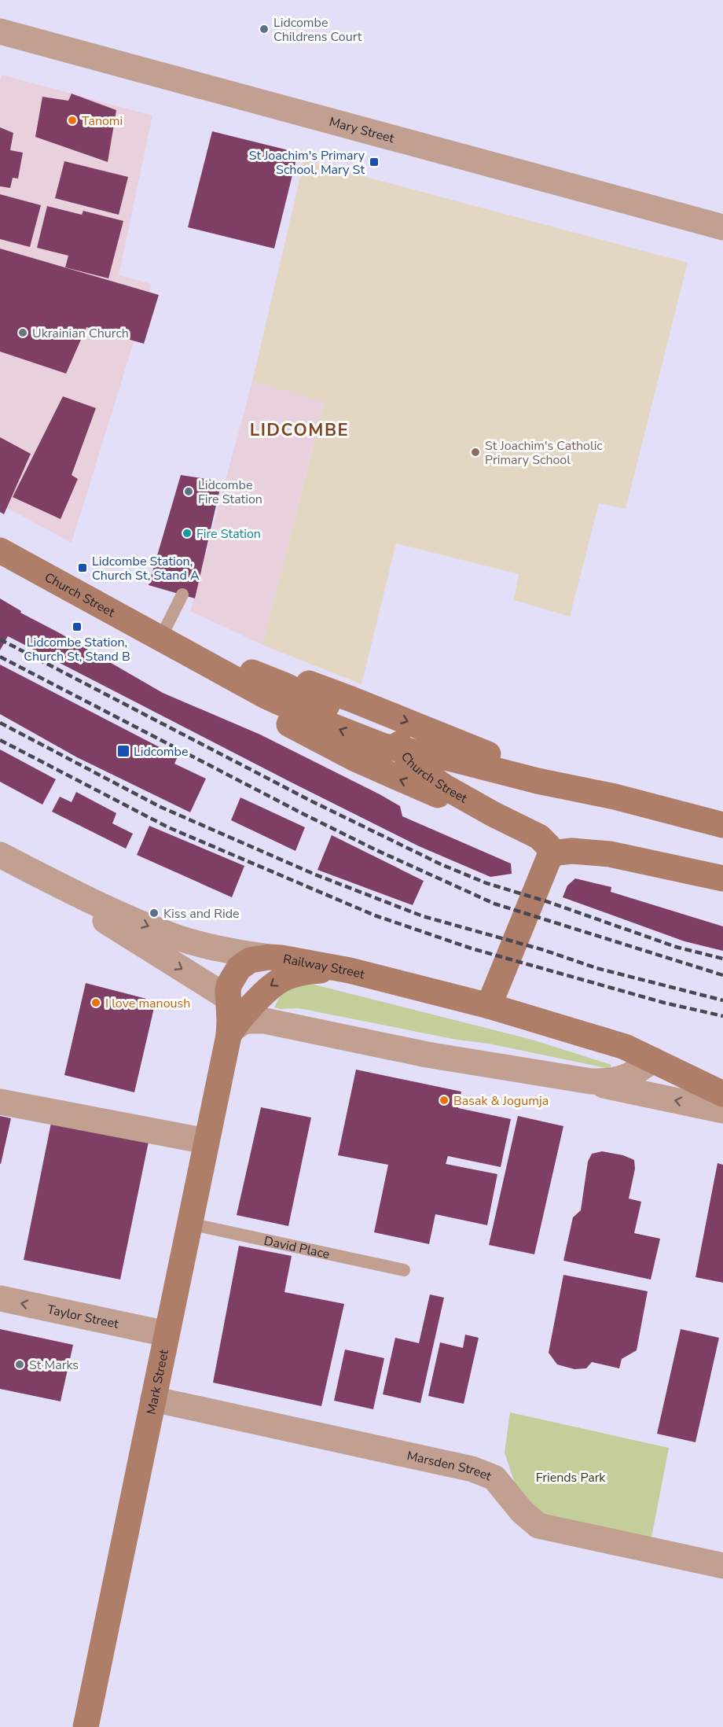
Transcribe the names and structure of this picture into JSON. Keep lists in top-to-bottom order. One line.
{"streets":{"street":["Mary Street","Church Street","Railway Street","Taylor Street","Mark Street","Marsden Street"],"lane":["David Place"]},"crossings":[["Railway Street","Mark Street"],["David Place","Mark Street"],["Taylor Street","Mark Street"],["Mark Street","Marsden Street"]],"districts":["LIDCOMBE"],"parks":["Friends Park"],"places":{"other":["Lidcombe Childrens Court","Tanomi","Ukrainian Church","St Joachim's Catholic Primary School","Lidcombe Fire Station","Fire Station","Kiss and Ride","I love manoush","Basak & Jogumja","St Marks"],"transit":["St Joachim's Primary School, Mary St","Lidcombe Station, Church St, Stand A","Lidcombe Station, Church St, Stand B","Lidcombe"]}}
